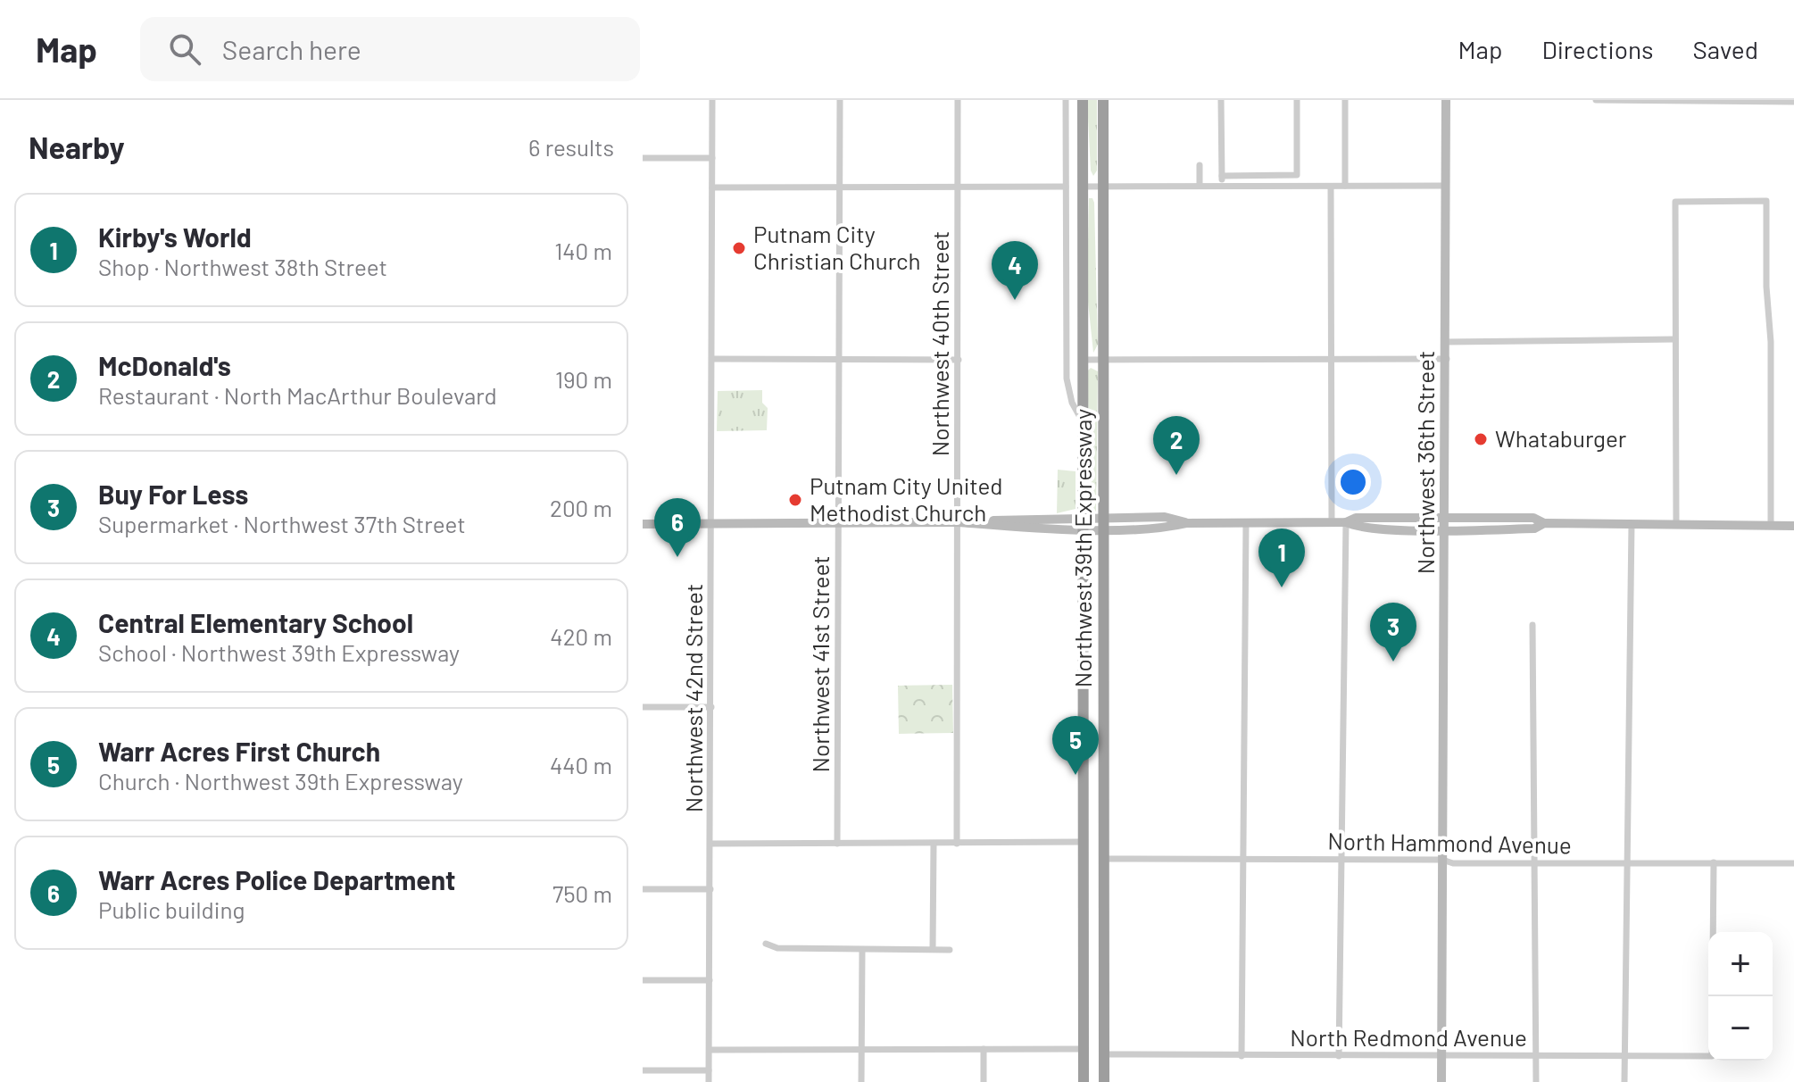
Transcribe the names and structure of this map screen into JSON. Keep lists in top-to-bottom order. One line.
{"streets":{"highway":["Northwest 39th Expressway"],"main road":["Northwest 36th Street"],"street":["Northwest 40th Street","Northwest 41st Street","Northwest 42nd Street","North Hammond Avenue","North Redmond Avenue"]},"crossings":[["Northwest 36th Street","North Hammond Avenue"],["Northwest 36th Street","North Redmond Avenue"],["Northwest 39th Expressway","North Hammond Avenue"],["Northwest 39th Expressway","North Redmond Avenue"],["North Hammond Avenue","North Redmond Avenue"]],"places":["Putnam City Christian Church","Whataburger","Putnam City United Methodist Church"],"page":{"header":"Map","search":"Search here","nav":["Map","Directions","Saved"],"heading":["Nearby","6 results"],"list":[{"mark":"1","name":"Kirby's World","note":"Shop · Northwest 38th Street","value":"140 m"},{"mark":"2","name":"McDonald's","note":"Restaurant · North MacArthur Boulevard","value":"190 m"},{"mark":"3","name":"Buy For Less","note":"Supermarket · Northwest 37th Street","value":"200 m"},{"mark":"4","name":"Central Elementary School","note":"School · Northwest 39th Expressway","value":"420 m"},{"mark":"5","name":"Warr Acres First Church","note":"Church · Northwest 39th Expressway","value":"440 m"},{"mark":"6","name":"Warr Acres Police Department","note":"Public building","value":"750 m"}],"pins":["4","2","6","1","3","5"],"map_buttons":["+","−"]}}
